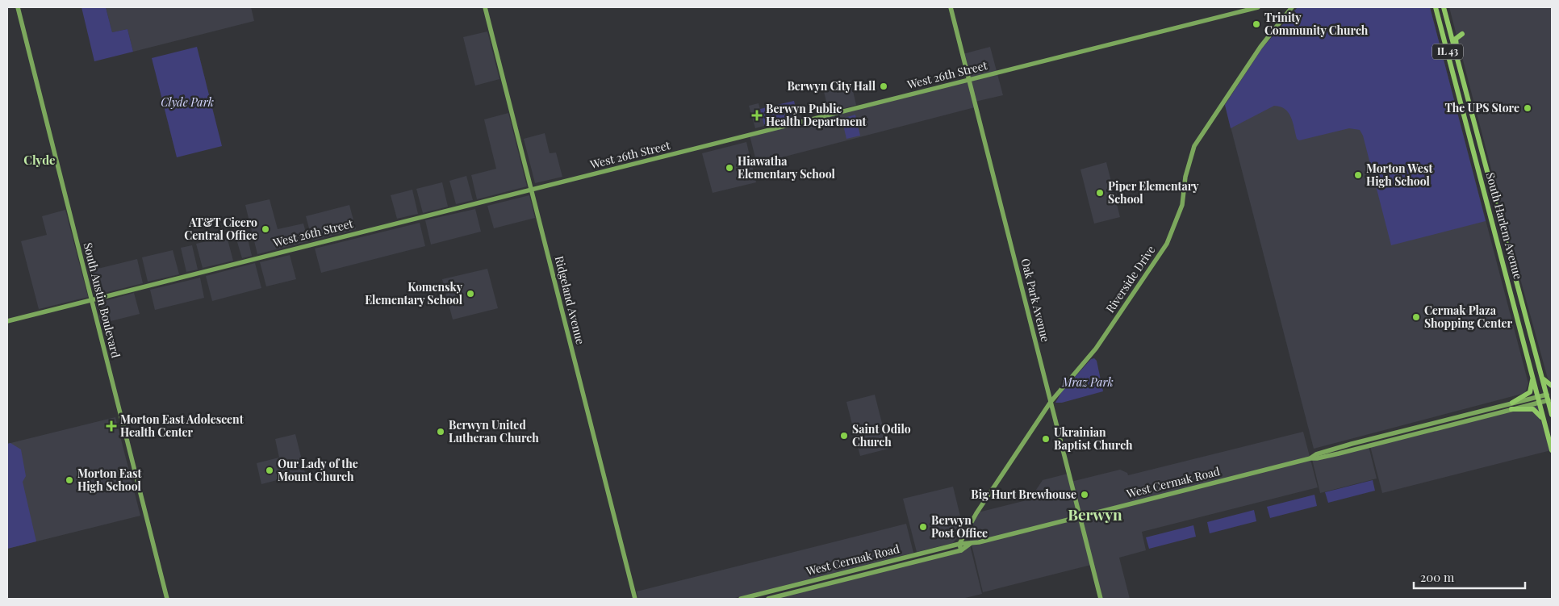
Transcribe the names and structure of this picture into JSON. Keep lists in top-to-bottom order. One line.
{"streets":{"main road":["IL 43","West 26th Street","South Harlem Avenue","Riverside Drive","South Austin Boulevard","Ridgeland Avenue","Oak Park Avenue","West Cermak Road"]},"crossings":[["West 26th Street","South Austin Boulevard"],["West 26th Street","Ridgeland Avenue"],["West 26th Street","Oak Park Avenue"],["South Harlem Avenue","West Cermak Road"],["Riverside Drive","Oak Park Avenue"],["Riverside Drive","West Cermak Road"],["Oak Park Avenue","West Cermak Road"]],"districts":["Clyde","Berwyn"],"parks":["Clyde Park","Mraz Park"],"places":{"other":["Trinity Community Church","Berwyn City Hall","The UPS Store","Hiawatha Elementary School","Morton West High School","Piper Elementary School","AT&T Cicero Central Office","Komensky Elementary School","Cermak Plaza Shopping Center","Berwyn United Lutheran Church","Saint Odilo Church","Ukrainian Baptist Church","Our Lady of the Mount Church","Morton East High School","Big Hurt Brewhouse","Berwyn Post Office"],"health":["Berwyn Public Health Department","Morton East Adolescent Health Center"]},"scale_bar":"200 m"}
